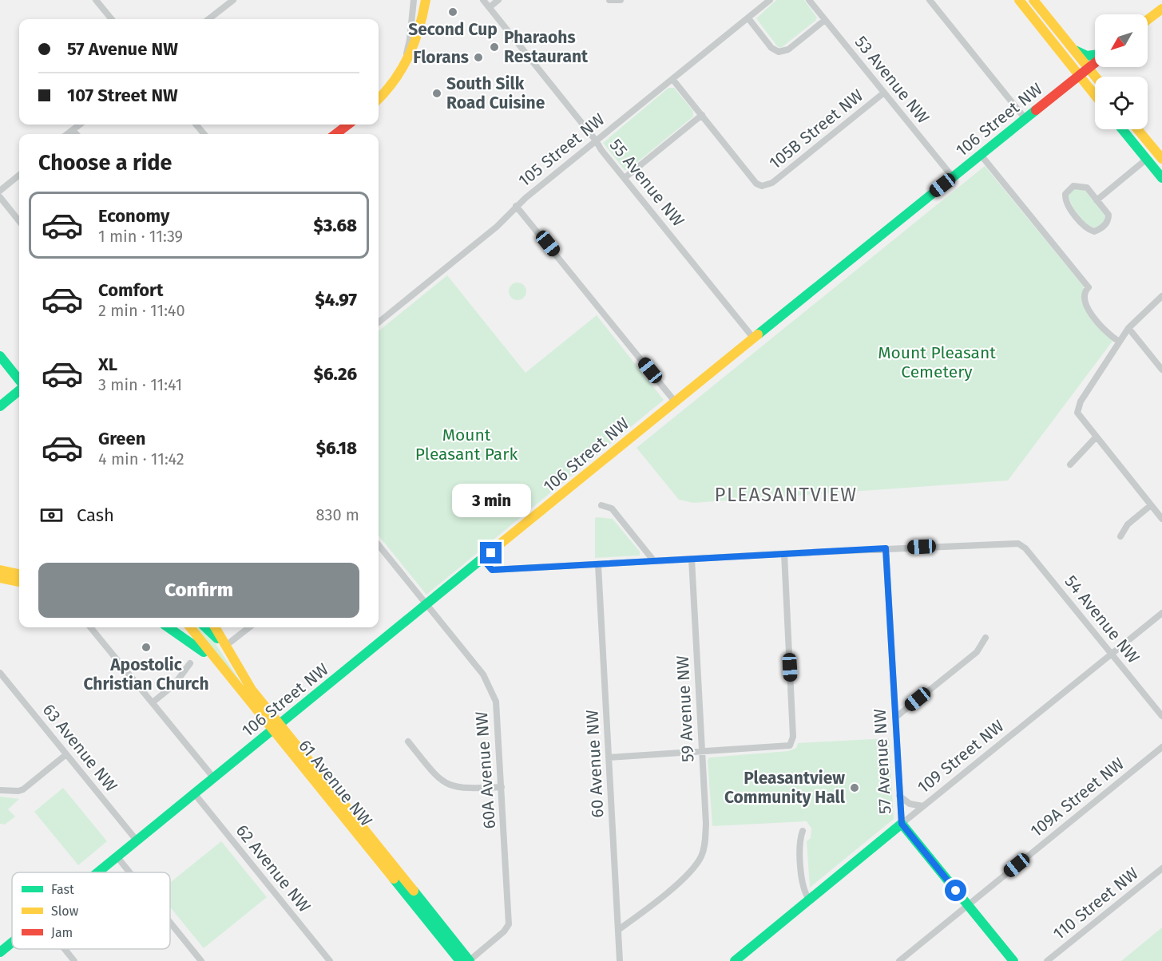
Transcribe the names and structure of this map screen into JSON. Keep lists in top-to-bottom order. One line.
{"streets":{"street":["53 Avenue NW","106 Street NW","105B Street NW","105 Street NW","55 Avenue NW","54 Avenue NW","59 Avenue NW","63 Avenue NW","109 Street NW","57 Avenue NW","60 Avenue NW","60A Avenue NW","61 Avenue NW","109A Street NW","62 Avenue NW","110 Street NW"]},"crossings":[["53 Avenue NW","106 Street NW"],["53 Avenue NW","105B Street NW"],["106 Street NW","55 Avenue NW"],["106 Street NW","63 Avenue NW"],["106 Street NW","60A Avenue NW"],["106 Street NW","61 Avenue NW"],["106 Street NW","62 Avenue NW"],["105 Street NW","55 Avenue NW"],["54 Avenue NW","109 Street NW"],["54 Avenue NW","57 Avenue NW"],["59 Avenue NW","60 Avenue NW"],["109 Street NW","57 Avenue NW"],["57 Avenue NW","109A Street NW"],["60A Avenue NW","61 Avenue NW"]],"districts":["PLEASANTVIEW"],"parks":["Mount Pleasant Cemetery","Mount Pleasant Park"],"places":["Second Cup","Pharaohs Restaurant","Florans","South Silk Road Cuisine","Apostolic Christian Church","Pleasantview Community Hall"],"legend":["Fast","Slow","Jam"],"north":"bottom left","page":{"banner":["57 Avenue NW","107 Street NW"],"heading":"Choose a ride","list":[{"name":"Economy","note":"1 min · 11:39","value":"$3.68"},{"name":"Comfort","note":"2 min · 11:40","value":"$4.97"},{"name":"XL","note":"3 min · 11:41","value":"$6.26"},{"name":"Green","note":"4 min · 11:42","value":"$6.18"}],"bubble":"3 min","pay":["Cash","830 m"],"buttons":"Confirm"}}
